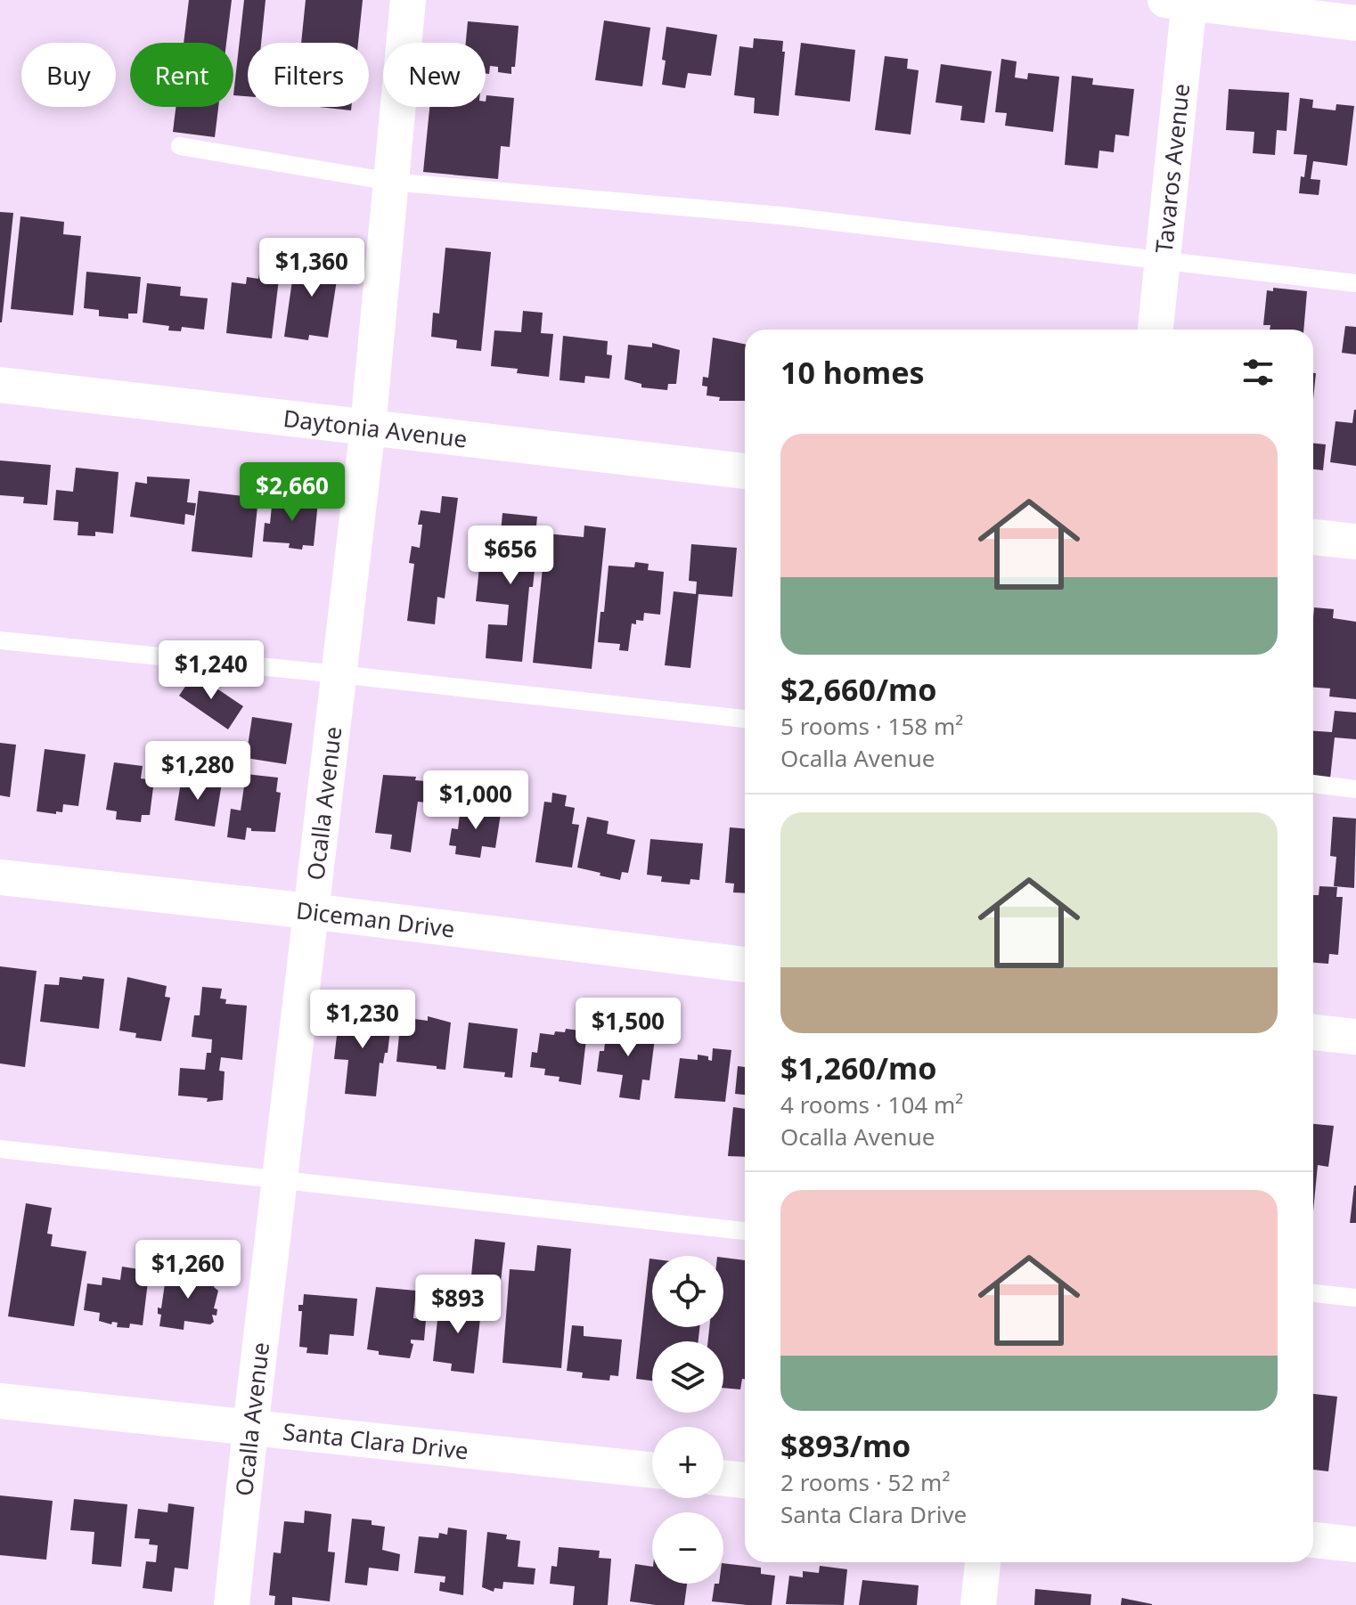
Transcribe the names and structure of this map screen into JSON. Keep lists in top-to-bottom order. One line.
{"streets":{"street":["Tavaros Avenue","Daytonia Avenue","Ocalla Avenue","Diceman Drive","Santa Clara Drive"]},"crossings":[["Daytonia Avenue","Ocalla Avenue"],["Ocalla Avenue","Diceman Drive"],["Ocalla Avenue","Santa Clara Drive"]],"page":{"chip":["Buy","Rent","Filters","New"],"price":["$1,360","$2,660","$656","$1,240","$1,280","$1,000","$1,230","$1,500","$1,260","$893"],"heading":"10 homes","list":[{"name":"$2,660/mo","note":"5 rooms · 158 m² · Ocalla Avenue"},{"name":"$1,260/mo","note":"4 rooms · 104 m² · Ocalla Avenue"},{"name":"$893/mo","note":"2 rooms · 52 m² · Santa Clara Drive"}],"map_buttons":["+","−"]}}
